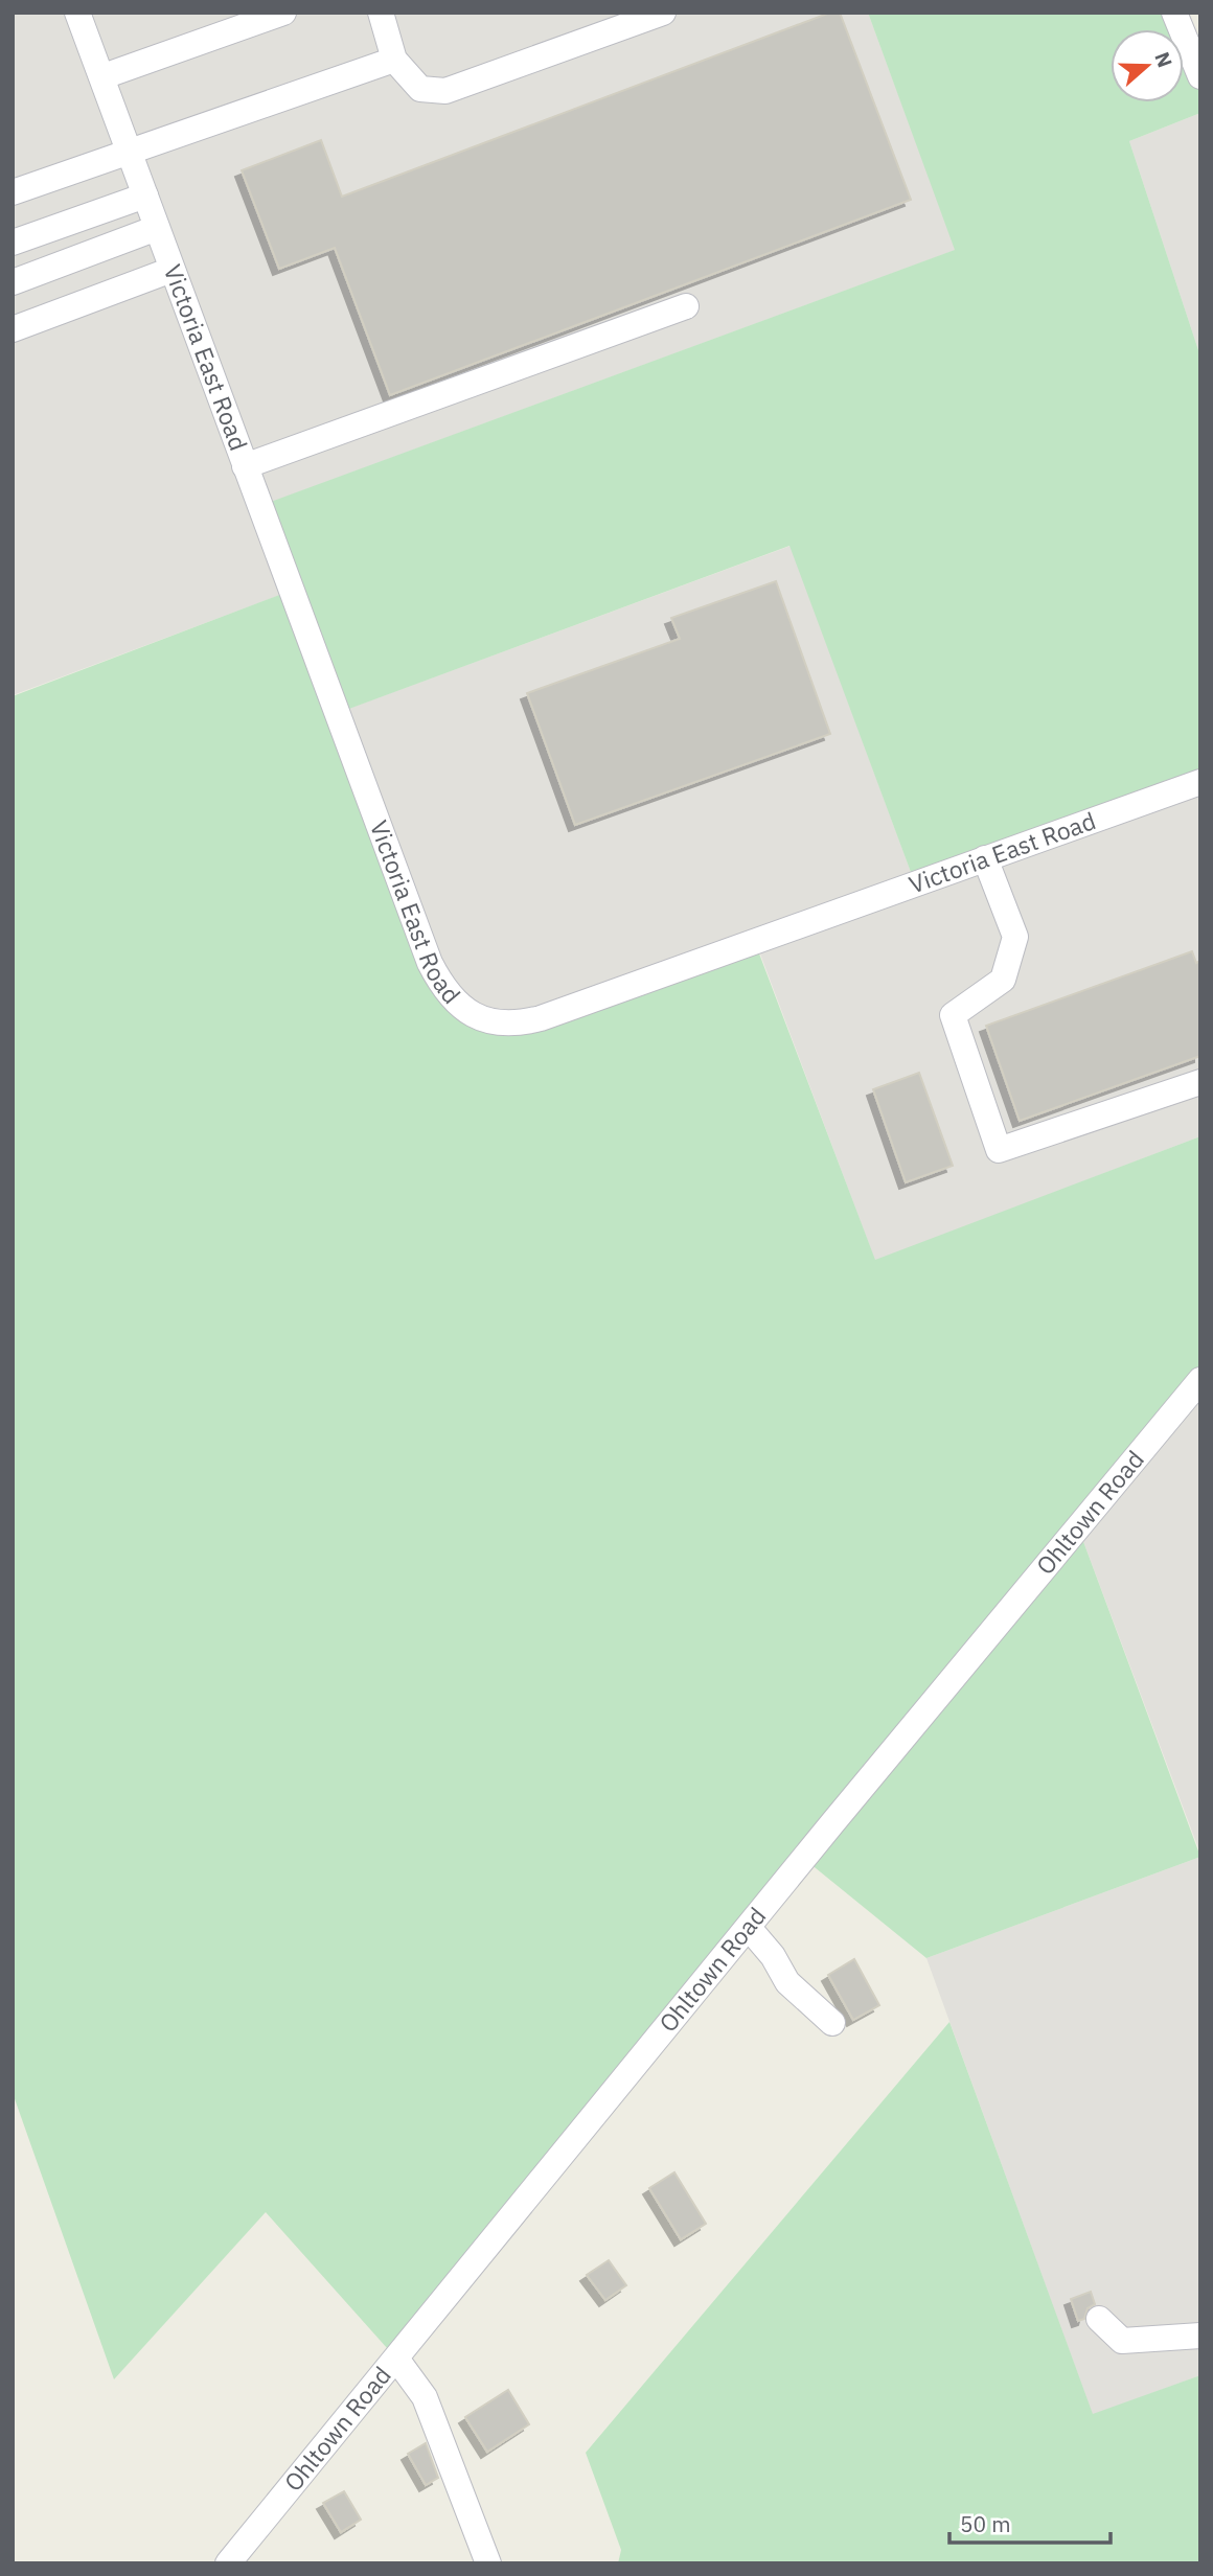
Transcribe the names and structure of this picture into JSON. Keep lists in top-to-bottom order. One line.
{"streets":{"street":["Victoria East Road","Ohltown Road"]},"scale_bar":"50 m","north":"right"}
